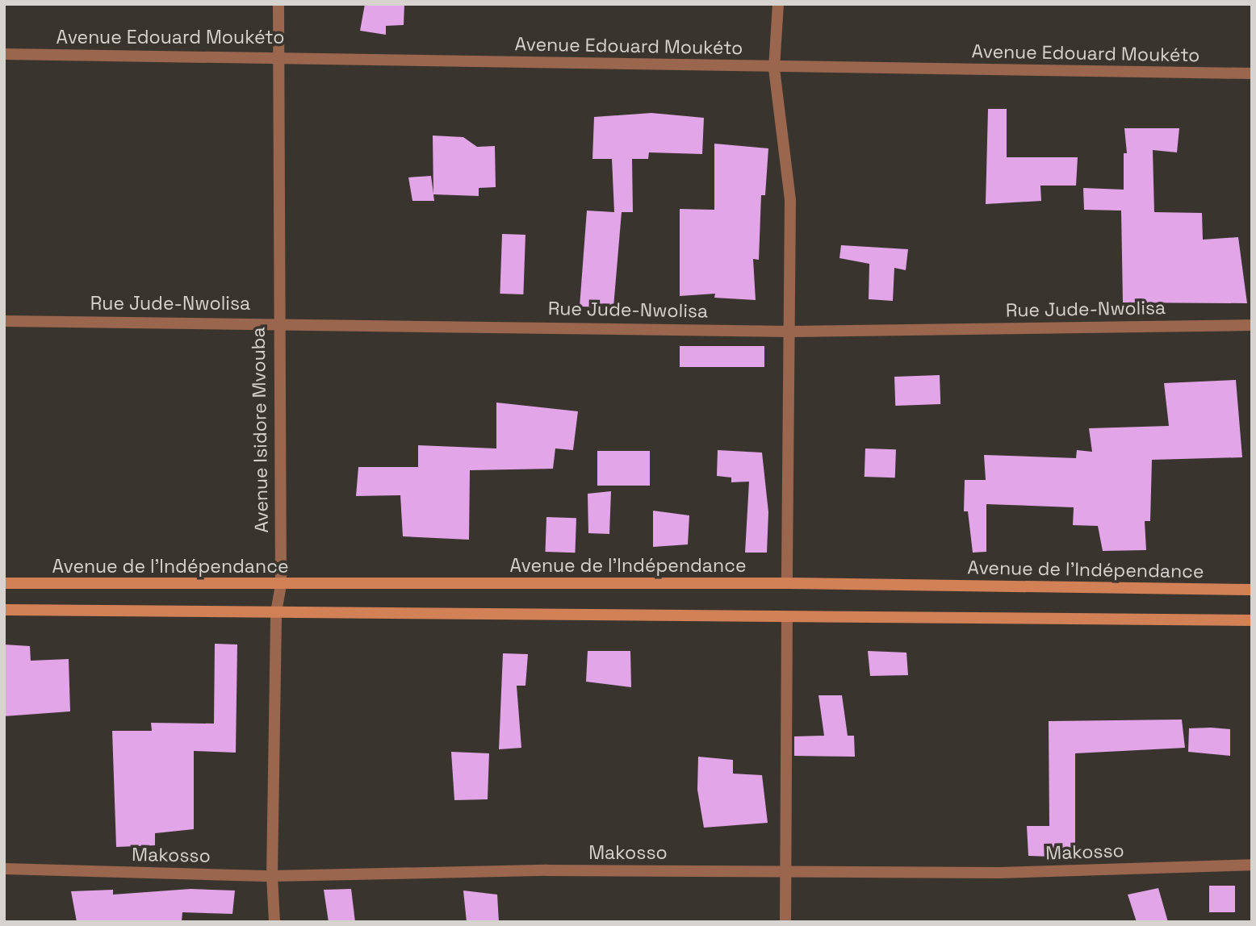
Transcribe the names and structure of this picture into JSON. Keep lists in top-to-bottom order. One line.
{"streets":{"street":["Avenue Edouard Moukéto","Rue Jude-Nwolisa","Avenue Isidore Mvouba","Avenue de l'Indépendance","Makosso"]},"crossings":[["Avenue Edouard Moukéto","Avenue Isidore Mvouba"],["Rue Jude-Nwolisa","Avenue Isidore Mvouba"],["Avenue Isidore Mvouba","Avenue de l'Indépendance"],["Avenue Isidore Mvouba","Makosso"]]}
